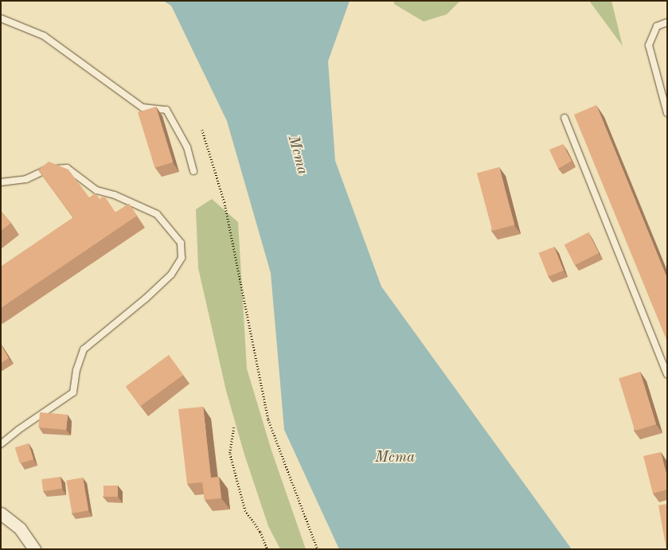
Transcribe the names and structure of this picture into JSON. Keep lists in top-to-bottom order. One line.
{"water":["Мста"]}
